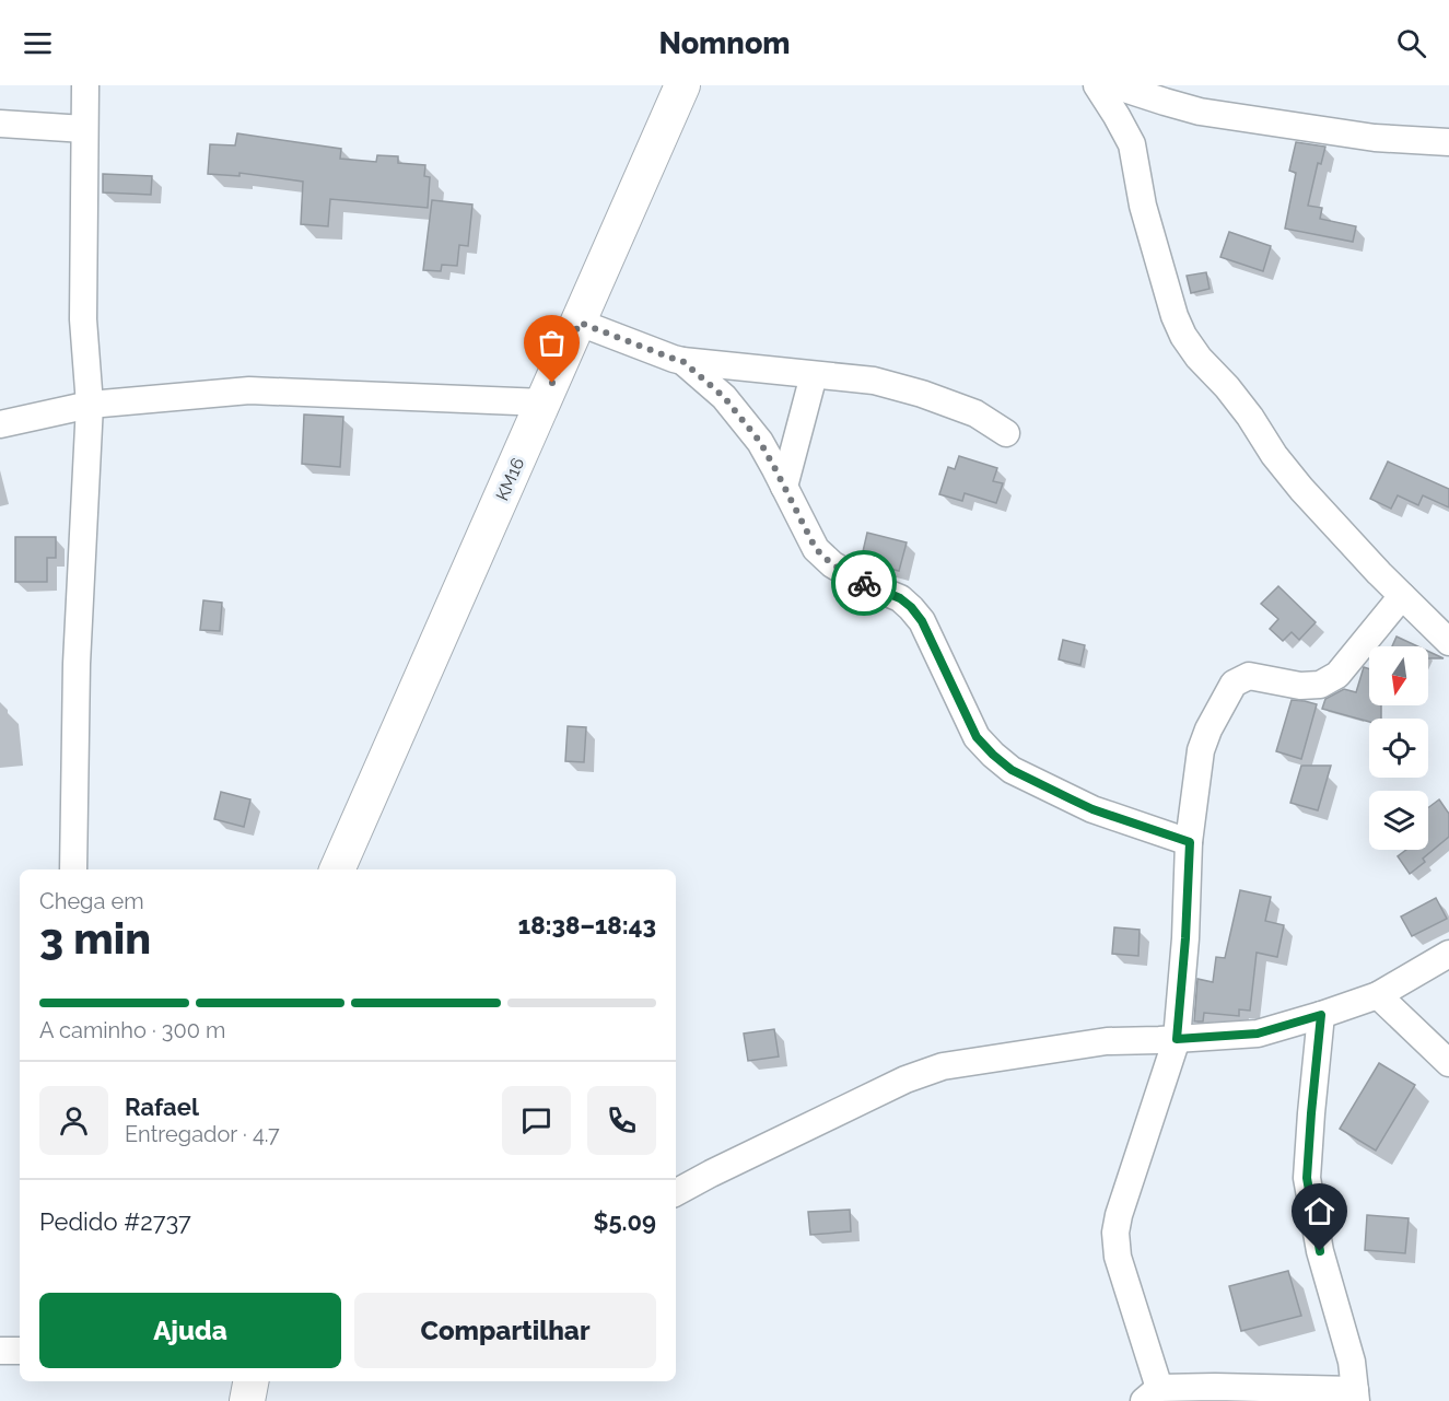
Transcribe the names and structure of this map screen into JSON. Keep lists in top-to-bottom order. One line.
{"streets":{"street":["KM16"]},"north":"bottom","page":{"header":"Nomnom","heading":["3 min","Chega em","18:38–18:43"],"panel":["Rafael","Entregador · 4.7","Pedido #2737","$5.09"],"bar":"A caminho · 300 m","buttons":["Ajuda","Compartilhar"]}}
